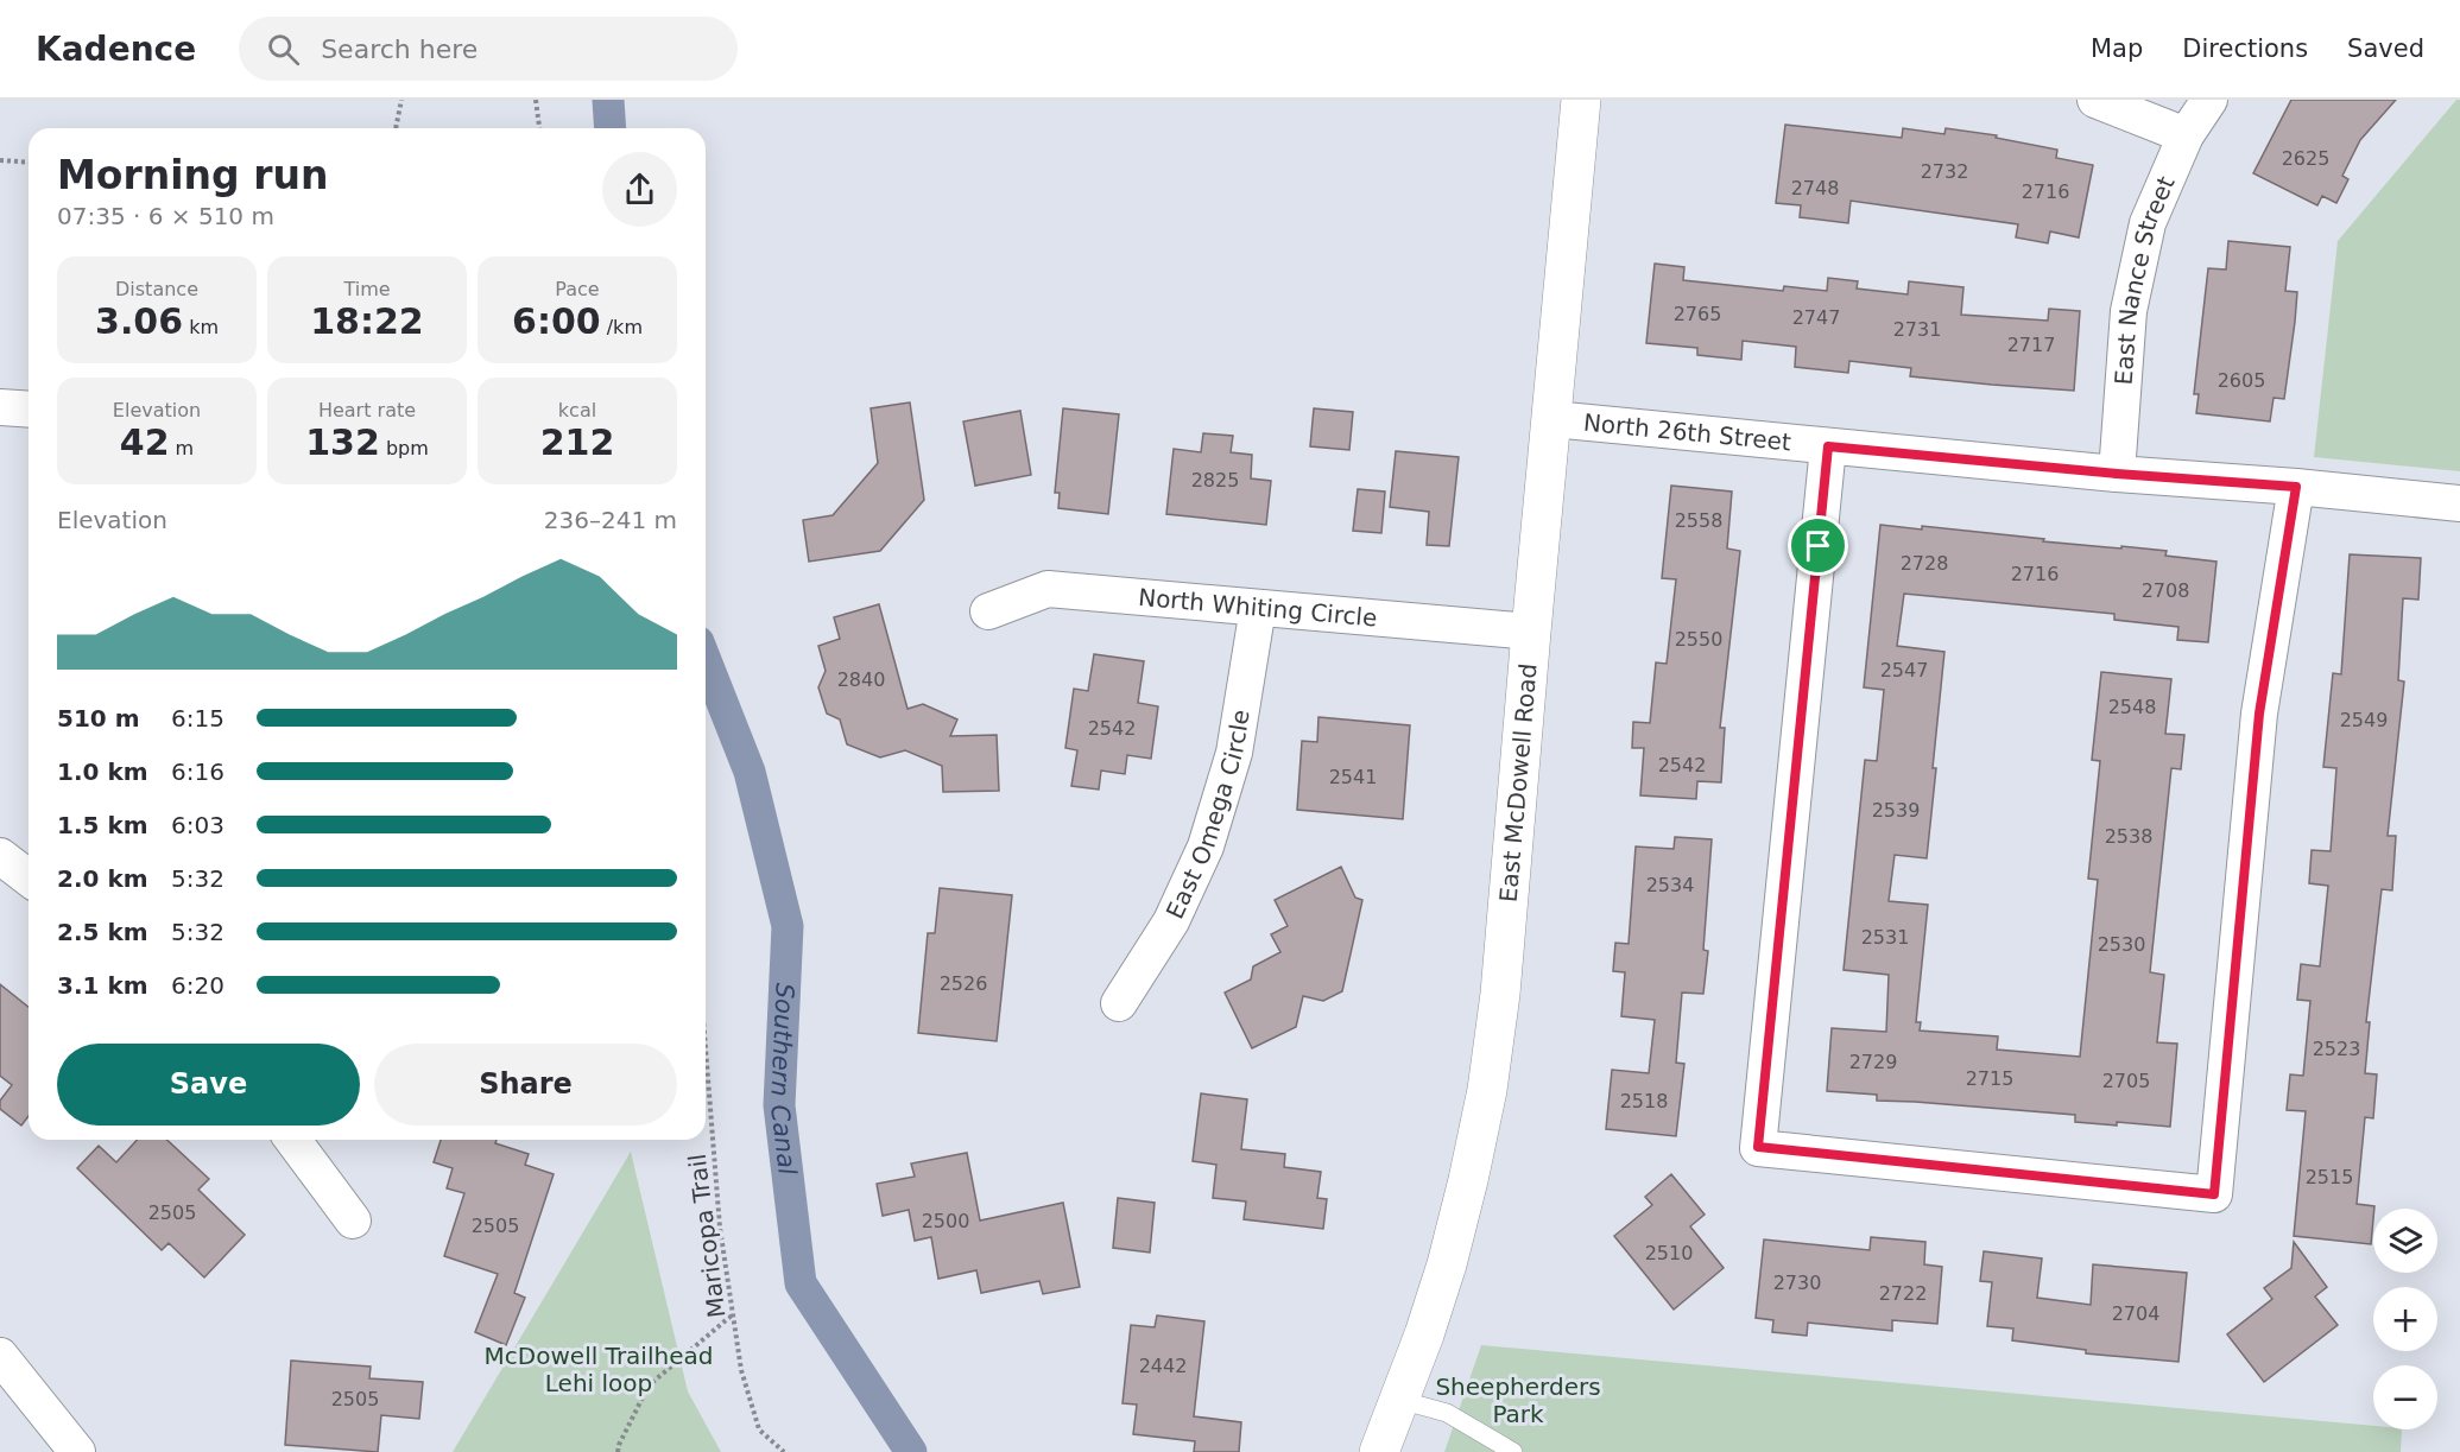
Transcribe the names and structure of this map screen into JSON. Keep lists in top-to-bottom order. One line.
{"streets":{"main road":["East McDowell Road"],"street":["East Nance Street","North 26th Street","North Whiting Circle","East Omega Circle"],"path":["Maricopa Trail"]},"crossings":[["East Nance Street","North 26th Street"],["North 26th Street","East McDowell Road"],["North Whiting Circle","East McDowell Road"],["North Whiting Circle","East Omega Circle"]],"water":["Southern Canal"],"parks":["McDowell Trailhead Lehi loop","Sheepherders Park"],"house_numbers":["2625","2732","2748","2716","2765","2747","2731","2717","2605","2825","2558","2728","2716","2708","2550","2547","2840","2548","2549","2542","2542","2541","2539","2538","2534","2531","2530","2526","2523","2729","2715","2705","2518","2515","2505","2500","2505","2510","2730","2722","2704","2442","2505"],"page":{"header":"Kadence","search":"Search here","nav":["Map","Directions","Saved"],"heading":["Morning run","07:35 · 6 × 510 m"],"stats":[["Distance","3.06 km"],["Time","18:22"],["Pace","6:00 /km"],["Elevation","42 m"],["Heart rate","132 bpm"],["kcal","212"]],"chart":["Elevation","236–241 m"],"list":[{"name":"510 m","note":"6:15"},{"name":"1.0 km","note":"6:16"},{"name":"1.5 km","note":"6:03"},{"name":"2.0 km","note":"5:32"},{"name":"2.5 km","note":"5:32"},{"name":"3.1 km","note":"6:20"}],"buttons":["Save","Share"],"map_buttons":["+","−"]}}
